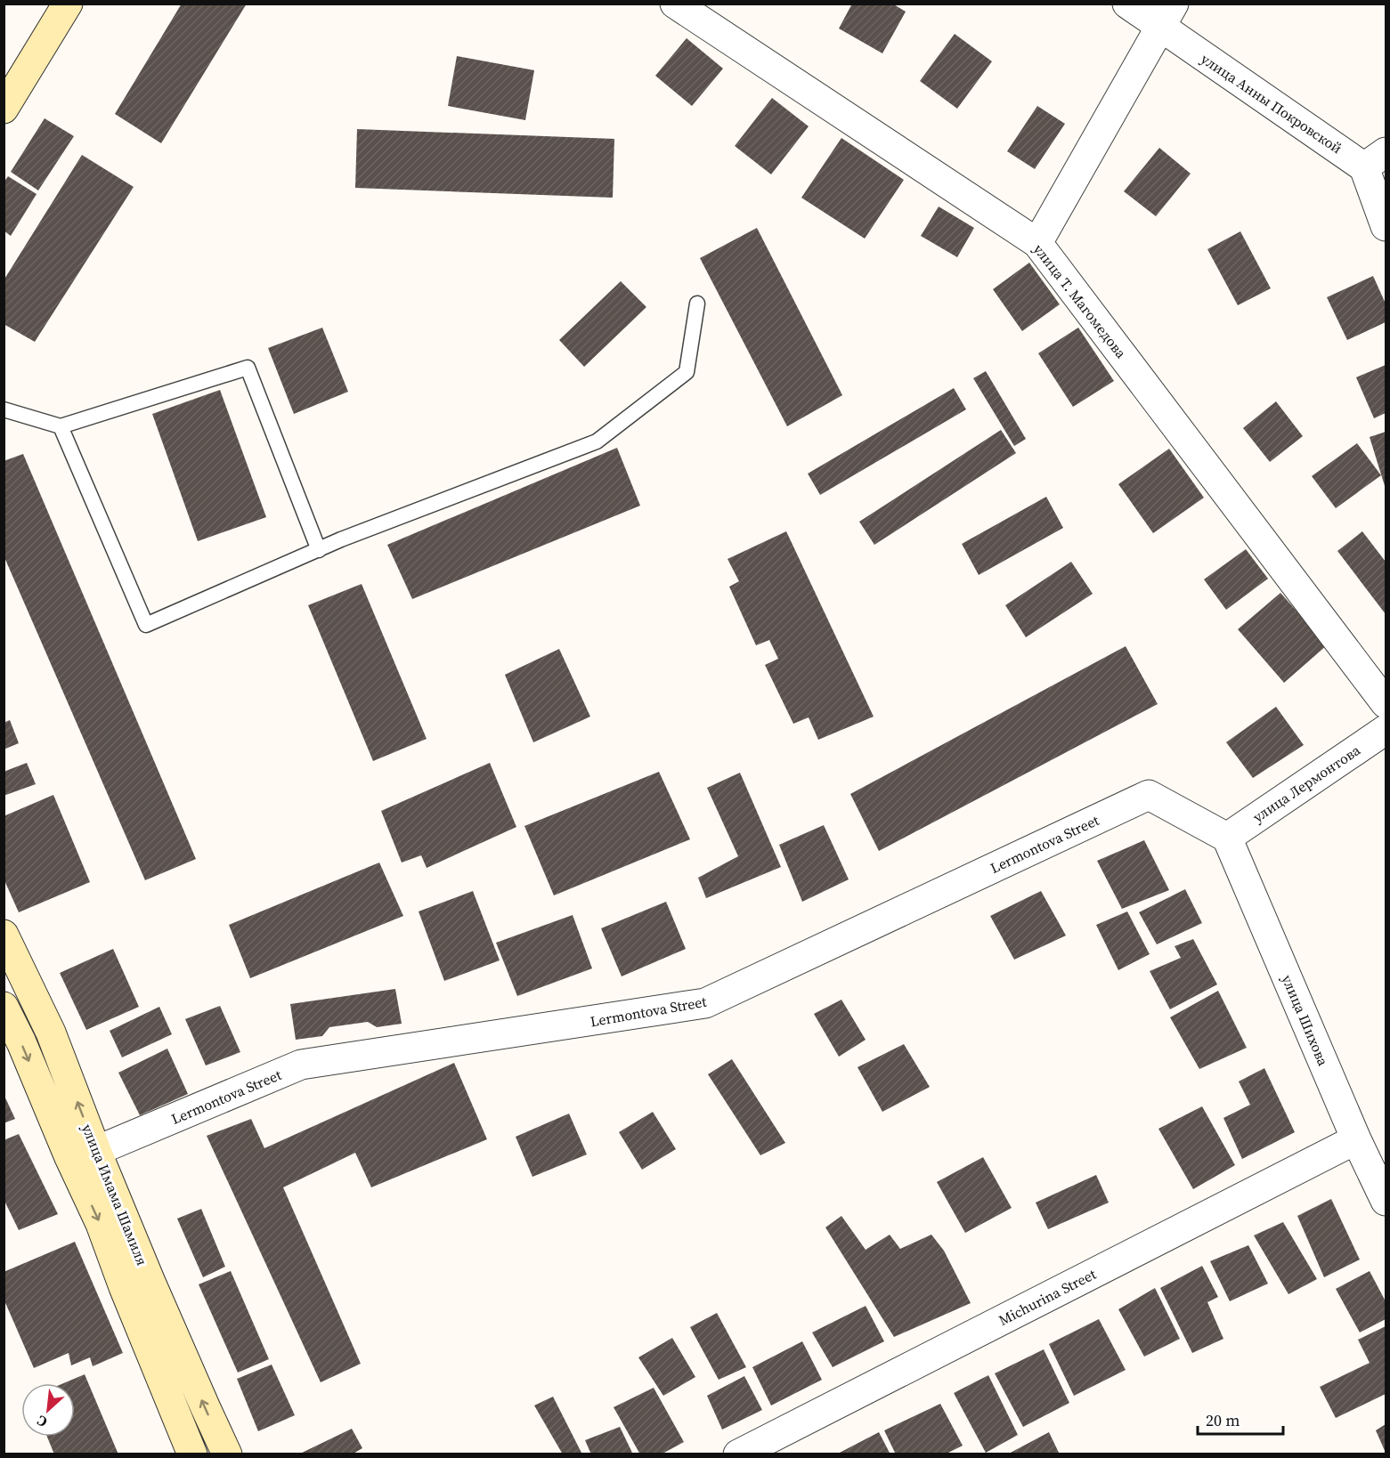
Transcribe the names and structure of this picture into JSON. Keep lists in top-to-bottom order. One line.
{"streets":{"main road":["улица Имама Шамиля"],"street":["улица Анны Покровской","улица Т. Магомедова","улица Лермонтова","Lermontova Street","улица Шихова","Michurina Street"]},"crossings":[["улица Лермонтова","Lermontova Street"],["улица Лермонтова","улица Шихова"],["Lermontova Street","улица Шихова"],["Lermontova Street","улица Имама Шамиля"],["улица Шихова","Michurina Street"]],"scale_bar":"20 m","north":"bottom left"}
